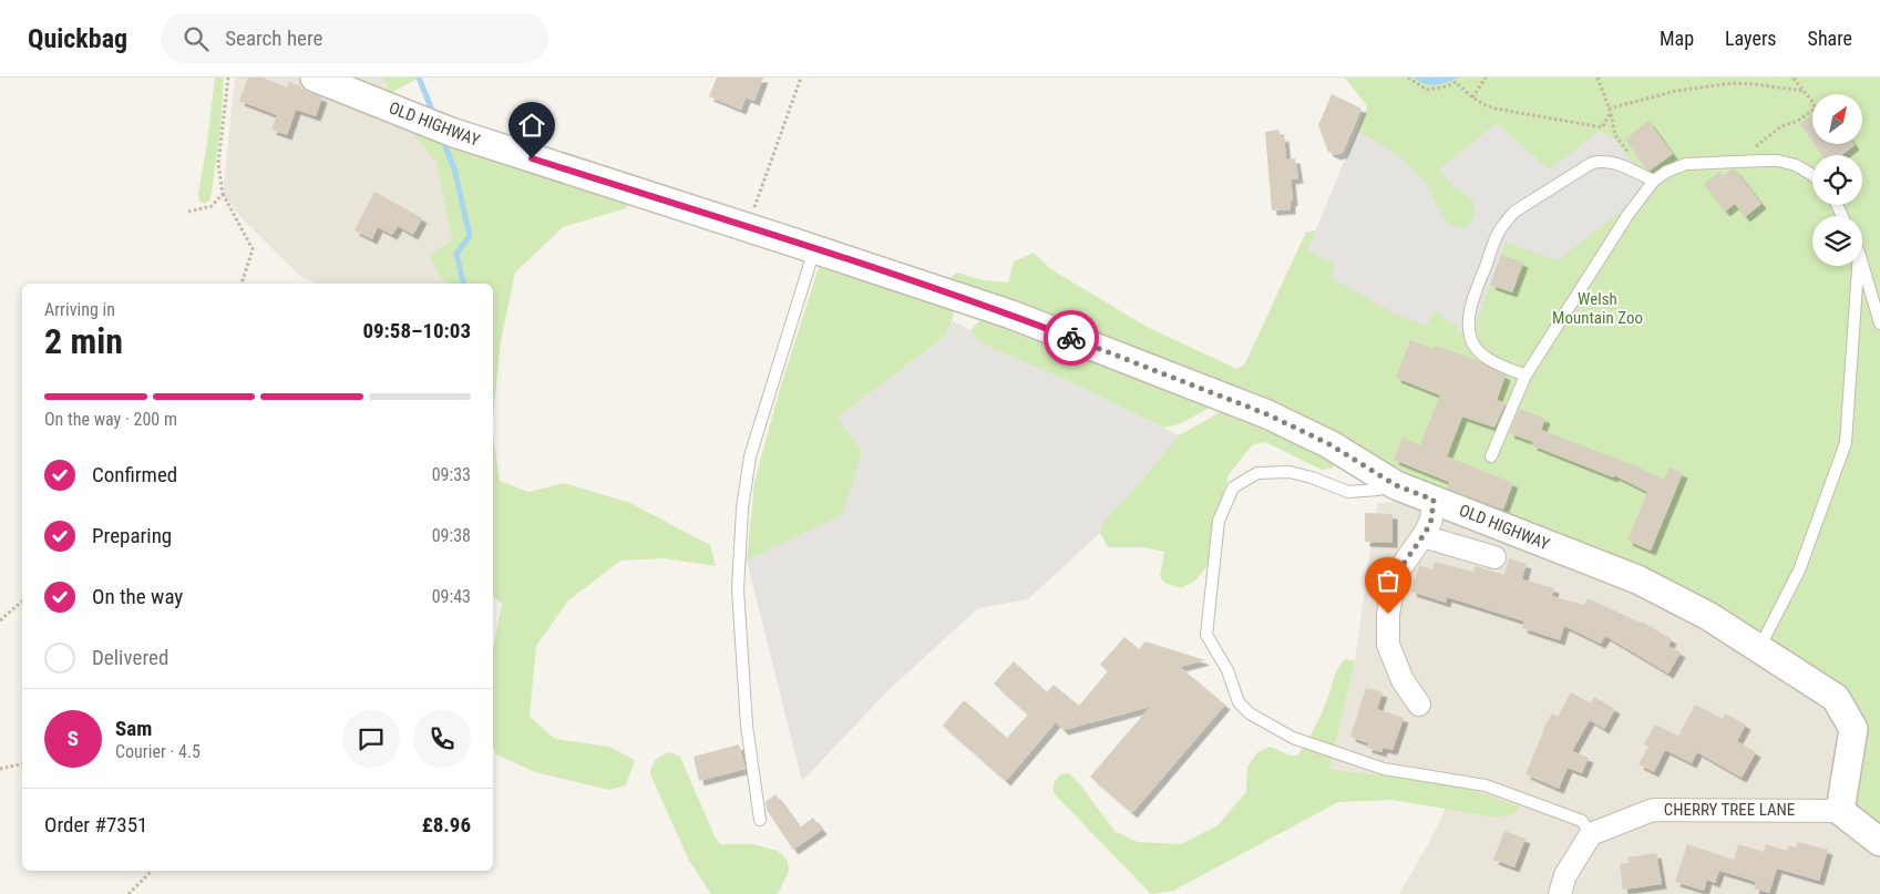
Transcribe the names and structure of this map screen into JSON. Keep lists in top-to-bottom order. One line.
{"streets":{"street":["OLD HIGHWAY","CHERRY TREE LANE"]},"crossings":[["OLD HIGHWAY","CHERRY TREE LANE"]],"parks":["Welsh Mountain Zoo"],"north":"top right","page":{"header":"Quickbag","search":"Search here","nav":["Map","Layers","Share"],"heading":["2 min","Arriving in","09:58–10:03"],"panel":["Sam","Courier · 4.5","Order #7351","£8.96"],"bar":"On the way · 200 m","list":[["Confirmed","09:33"],["Preparing","09:38"],["On the way","09:43"],"Delivered"],"round":"S"}}
